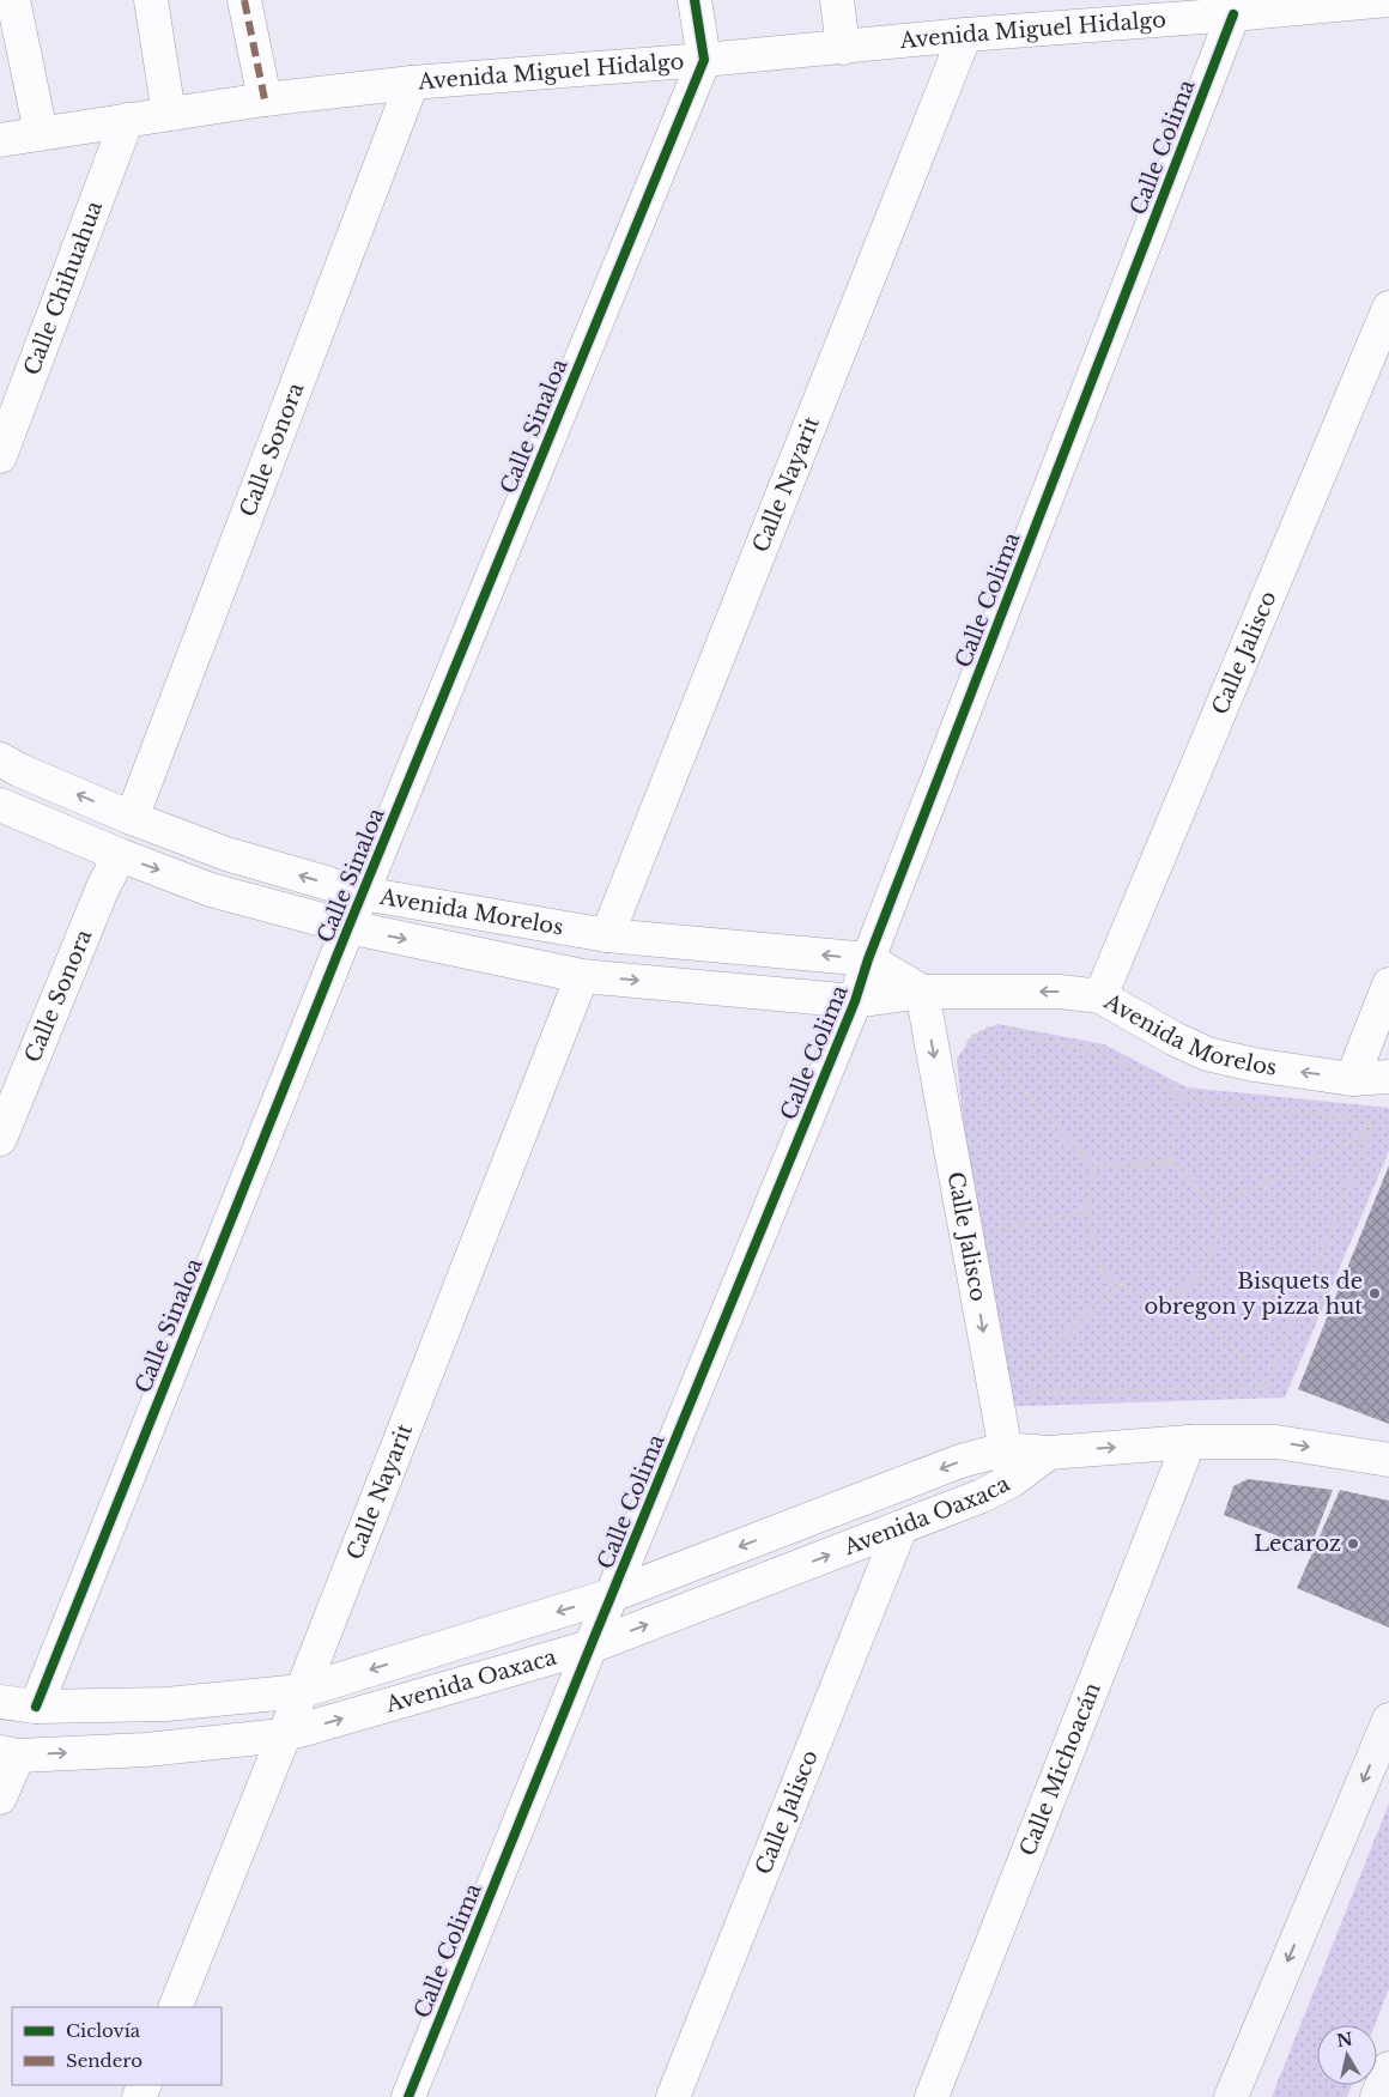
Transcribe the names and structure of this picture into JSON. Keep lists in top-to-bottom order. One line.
{"streets":{"street":["Avenida Miguel Hidalgo","Calle Colima","Calle Chihuahua","Calle Sinaloa","Calle Sonora","Calle Nayarit","Calle Jalisco","Avenida Morelos","Avenida Oaxaca","Calle Michoacán"]},"crossings":[["Avenida Miguel Hidalgo","Calle Colima"],["Avenida Miguel Hidalgo","Calle Chihuahua"],["Avenida Miguel Hidalgo","Calle Sinaloa"],["Avenida Miguel Hidalgo","Calle Sonora"],["Avenida Miguel Hidalgo","Calle Nayarit"],["Calle Colima","Avenida Morelos"],["Calle Colima","Avenida Oaxaca"],["Calle Sinaloa","Avenida Morelos"],["Calle Sinaloa","Avenida Oaxaca"],["Calle Sonora","Avenida Morelos"],["Calle Nayarit","Avenida Morelos"],["Calle Nayarit","Avenida Oaxaca"],["Calle Jalisco","Avenida Morelos"],["Calle Jalisco","Avenida Oaxaca"],["Avenida Oaxaca","Calle Michoacán"]],"places":["Bisquets de obregon y pizza hut","Lecaroz"],"legend":["Ciclovía","Sendero"],"north":"top"}
